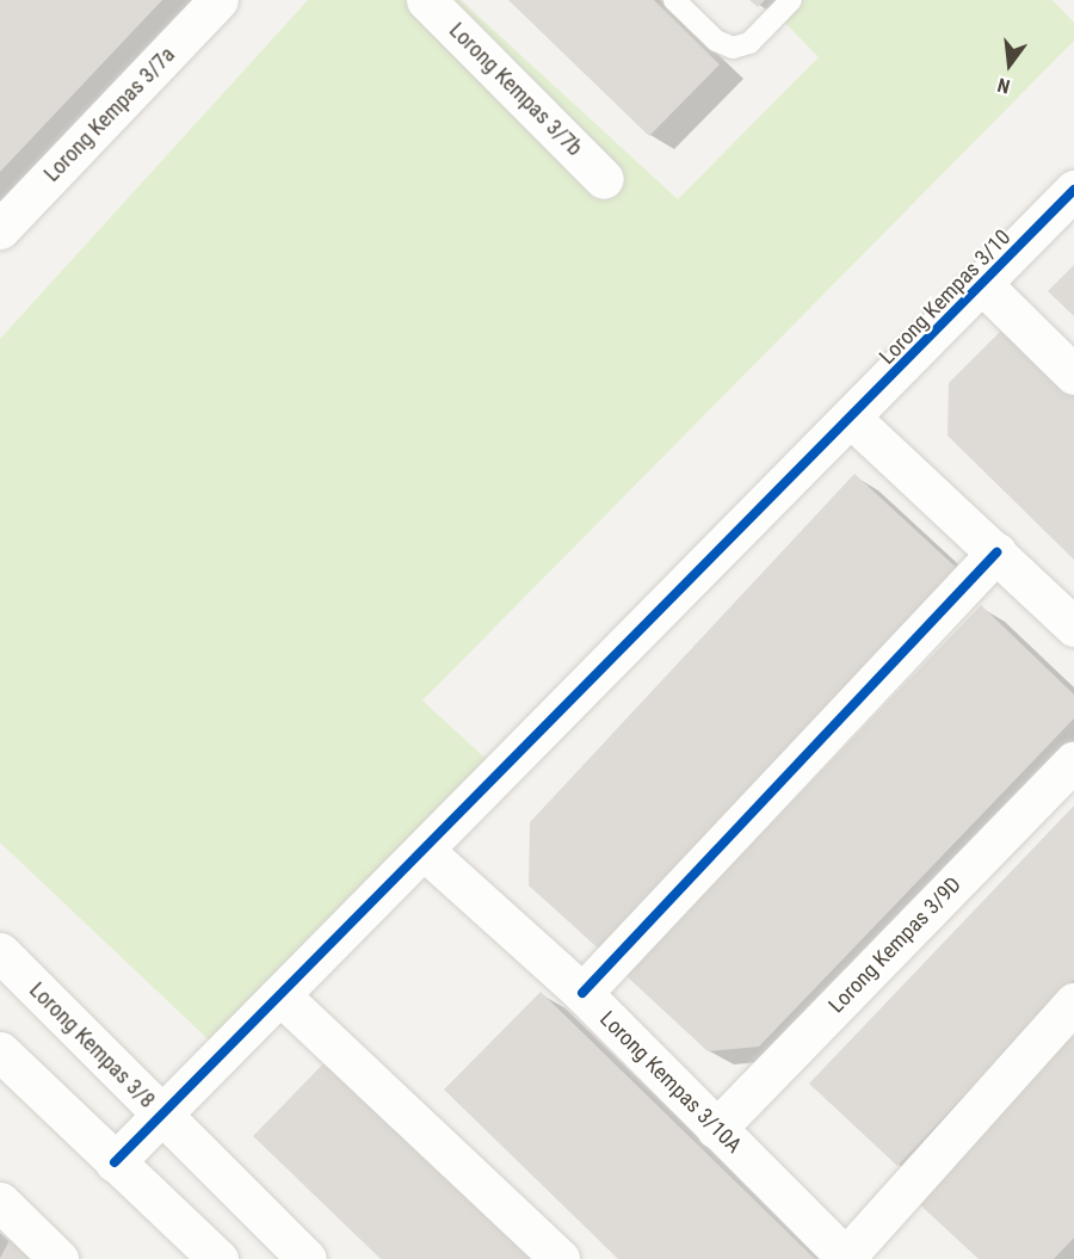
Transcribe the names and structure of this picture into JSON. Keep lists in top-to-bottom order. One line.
{"streets":{"street":["Lorong Kempas 3/7b","Lorong Kempas 3/7a","Lorong Kempas 3/10","Lorong Kempas 3/9D","Lorong Kempas 3/8","Lorong Kempas 3/10A"]},"crossings":[["Lorong Kempas 3/10","Lorong Kempas 3/8"],["Lorong Kempas 3/10","Lorong Kempas 3/10A"],["Lorong Kempas 3/9D","Lorong Kempas 3/10A"]],"north":"bottom"}
